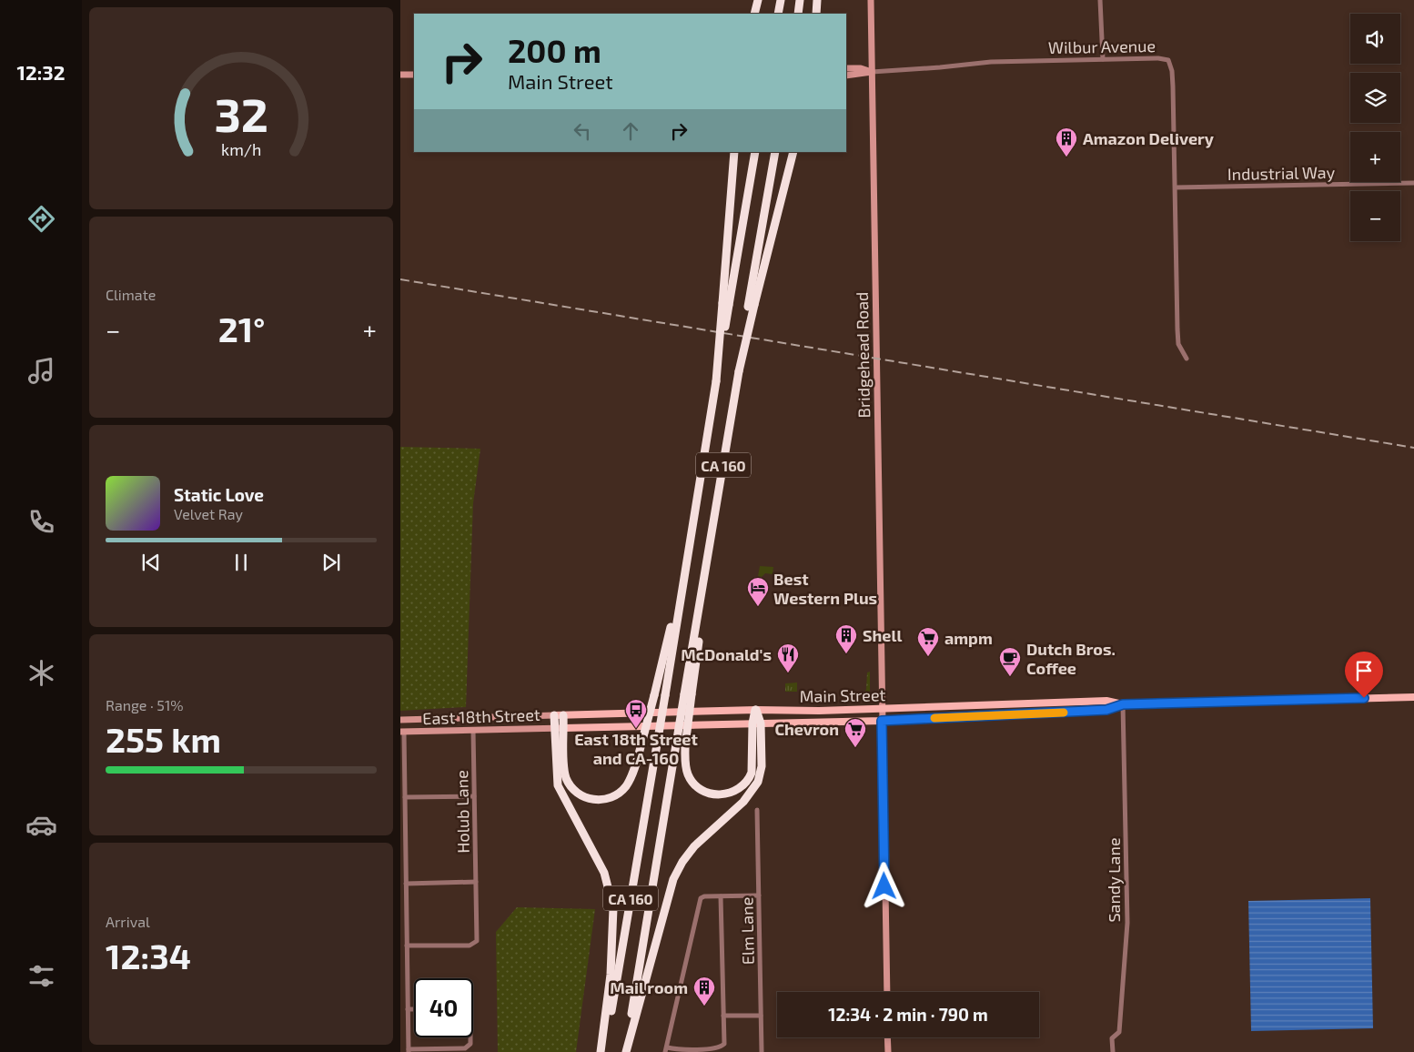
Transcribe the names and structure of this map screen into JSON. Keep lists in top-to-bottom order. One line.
{"streets":{"highway":["CA 160"],"main road":["Main Street"],"street":["Wilbur Avenue","Industrial Way","Bridgehead Road","East 18th Street","Holub Lane","Sandy Lane","Elm Lane"]},"crossings":[["Wilbur Avenue","Industrial Way"],["Wilbur Avenue","Bridgehead Road"],["Bridgehead Road","Main Street"],["Main Street","East 18th Street"],["Main Street","Sandy Lane"],["East 18th Street","Holub Lane"]],"places":{"building":["Amazon Delivery","Shell","Mail room"],"hotel":["Best Western Plus"],"supermarket":["ampm","Chevron"],"restaurant":["McDonald's"],"cafe":["Dutch Bros. Coffee"],"bus stop":["East 18th Street and CA-160"]},"page":{"tabs":"12:32","map_buttons":["+","−"],"turn":["200 m","Main Street"],"tile":["Climate",["Range · 51%","255 km"],["Arrival","12:34"]],"heat":["−","21°","+"],"song":["Static Love","Velvet Ray"],"limit":"40","trip":"12:34 · 2 min · 790 m","gauge":["32","km/h"]}}
